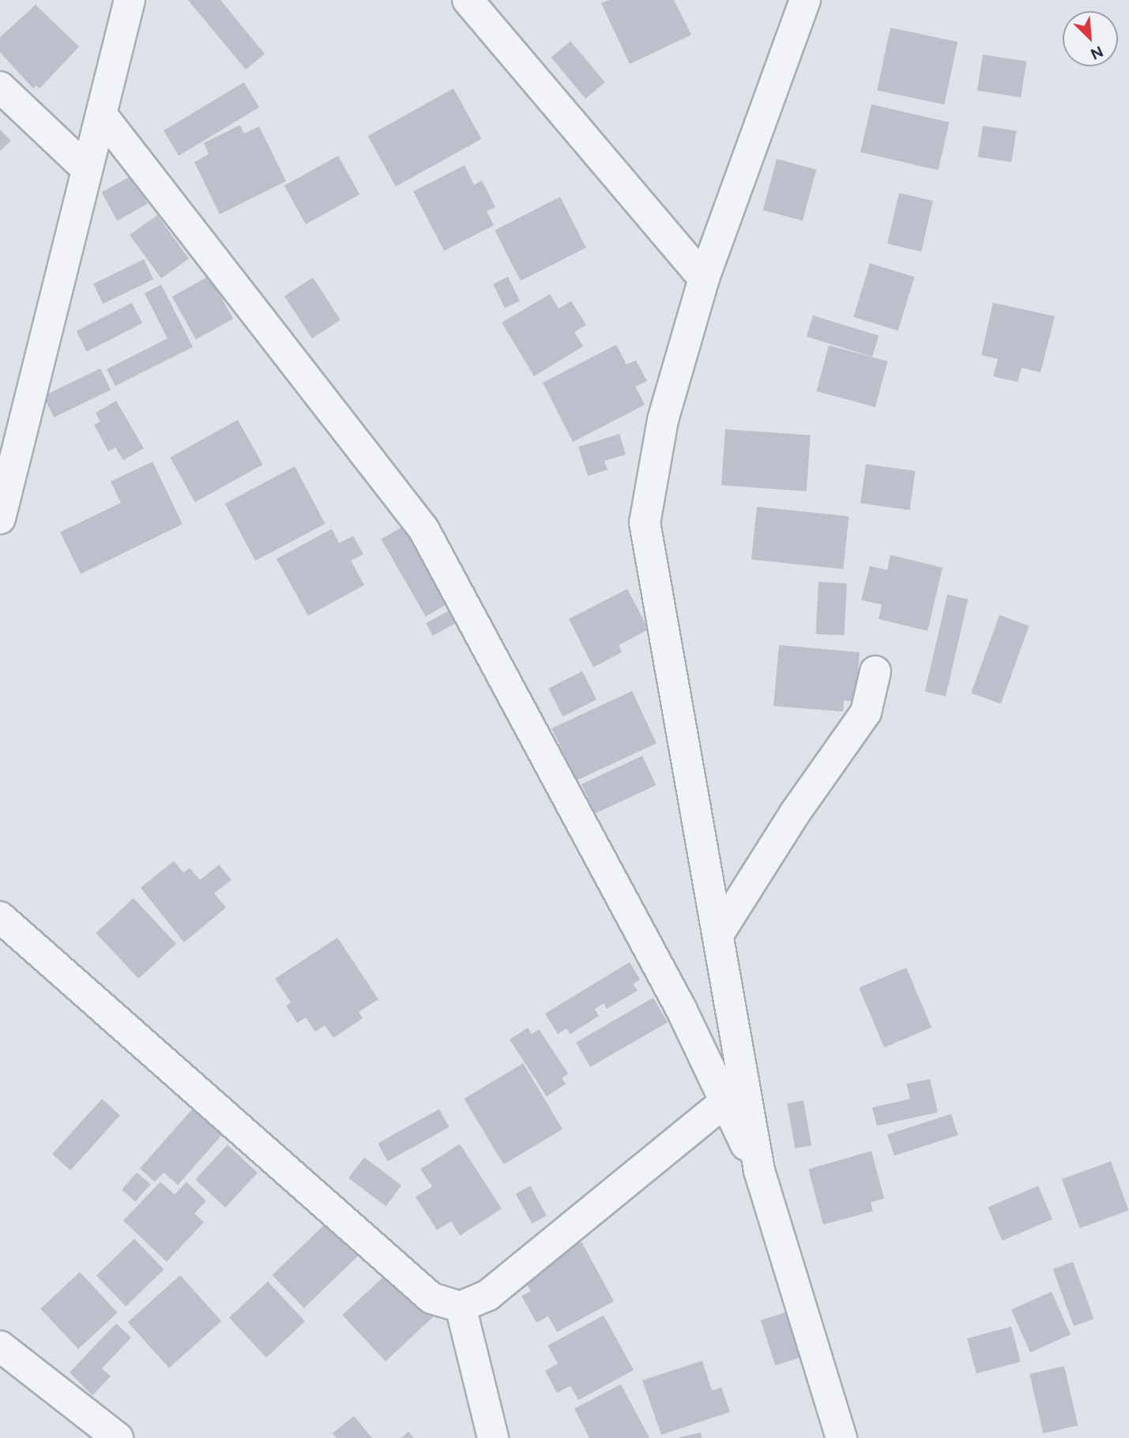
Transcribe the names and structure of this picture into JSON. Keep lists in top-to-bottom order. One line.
{"north":"bottom right"}
